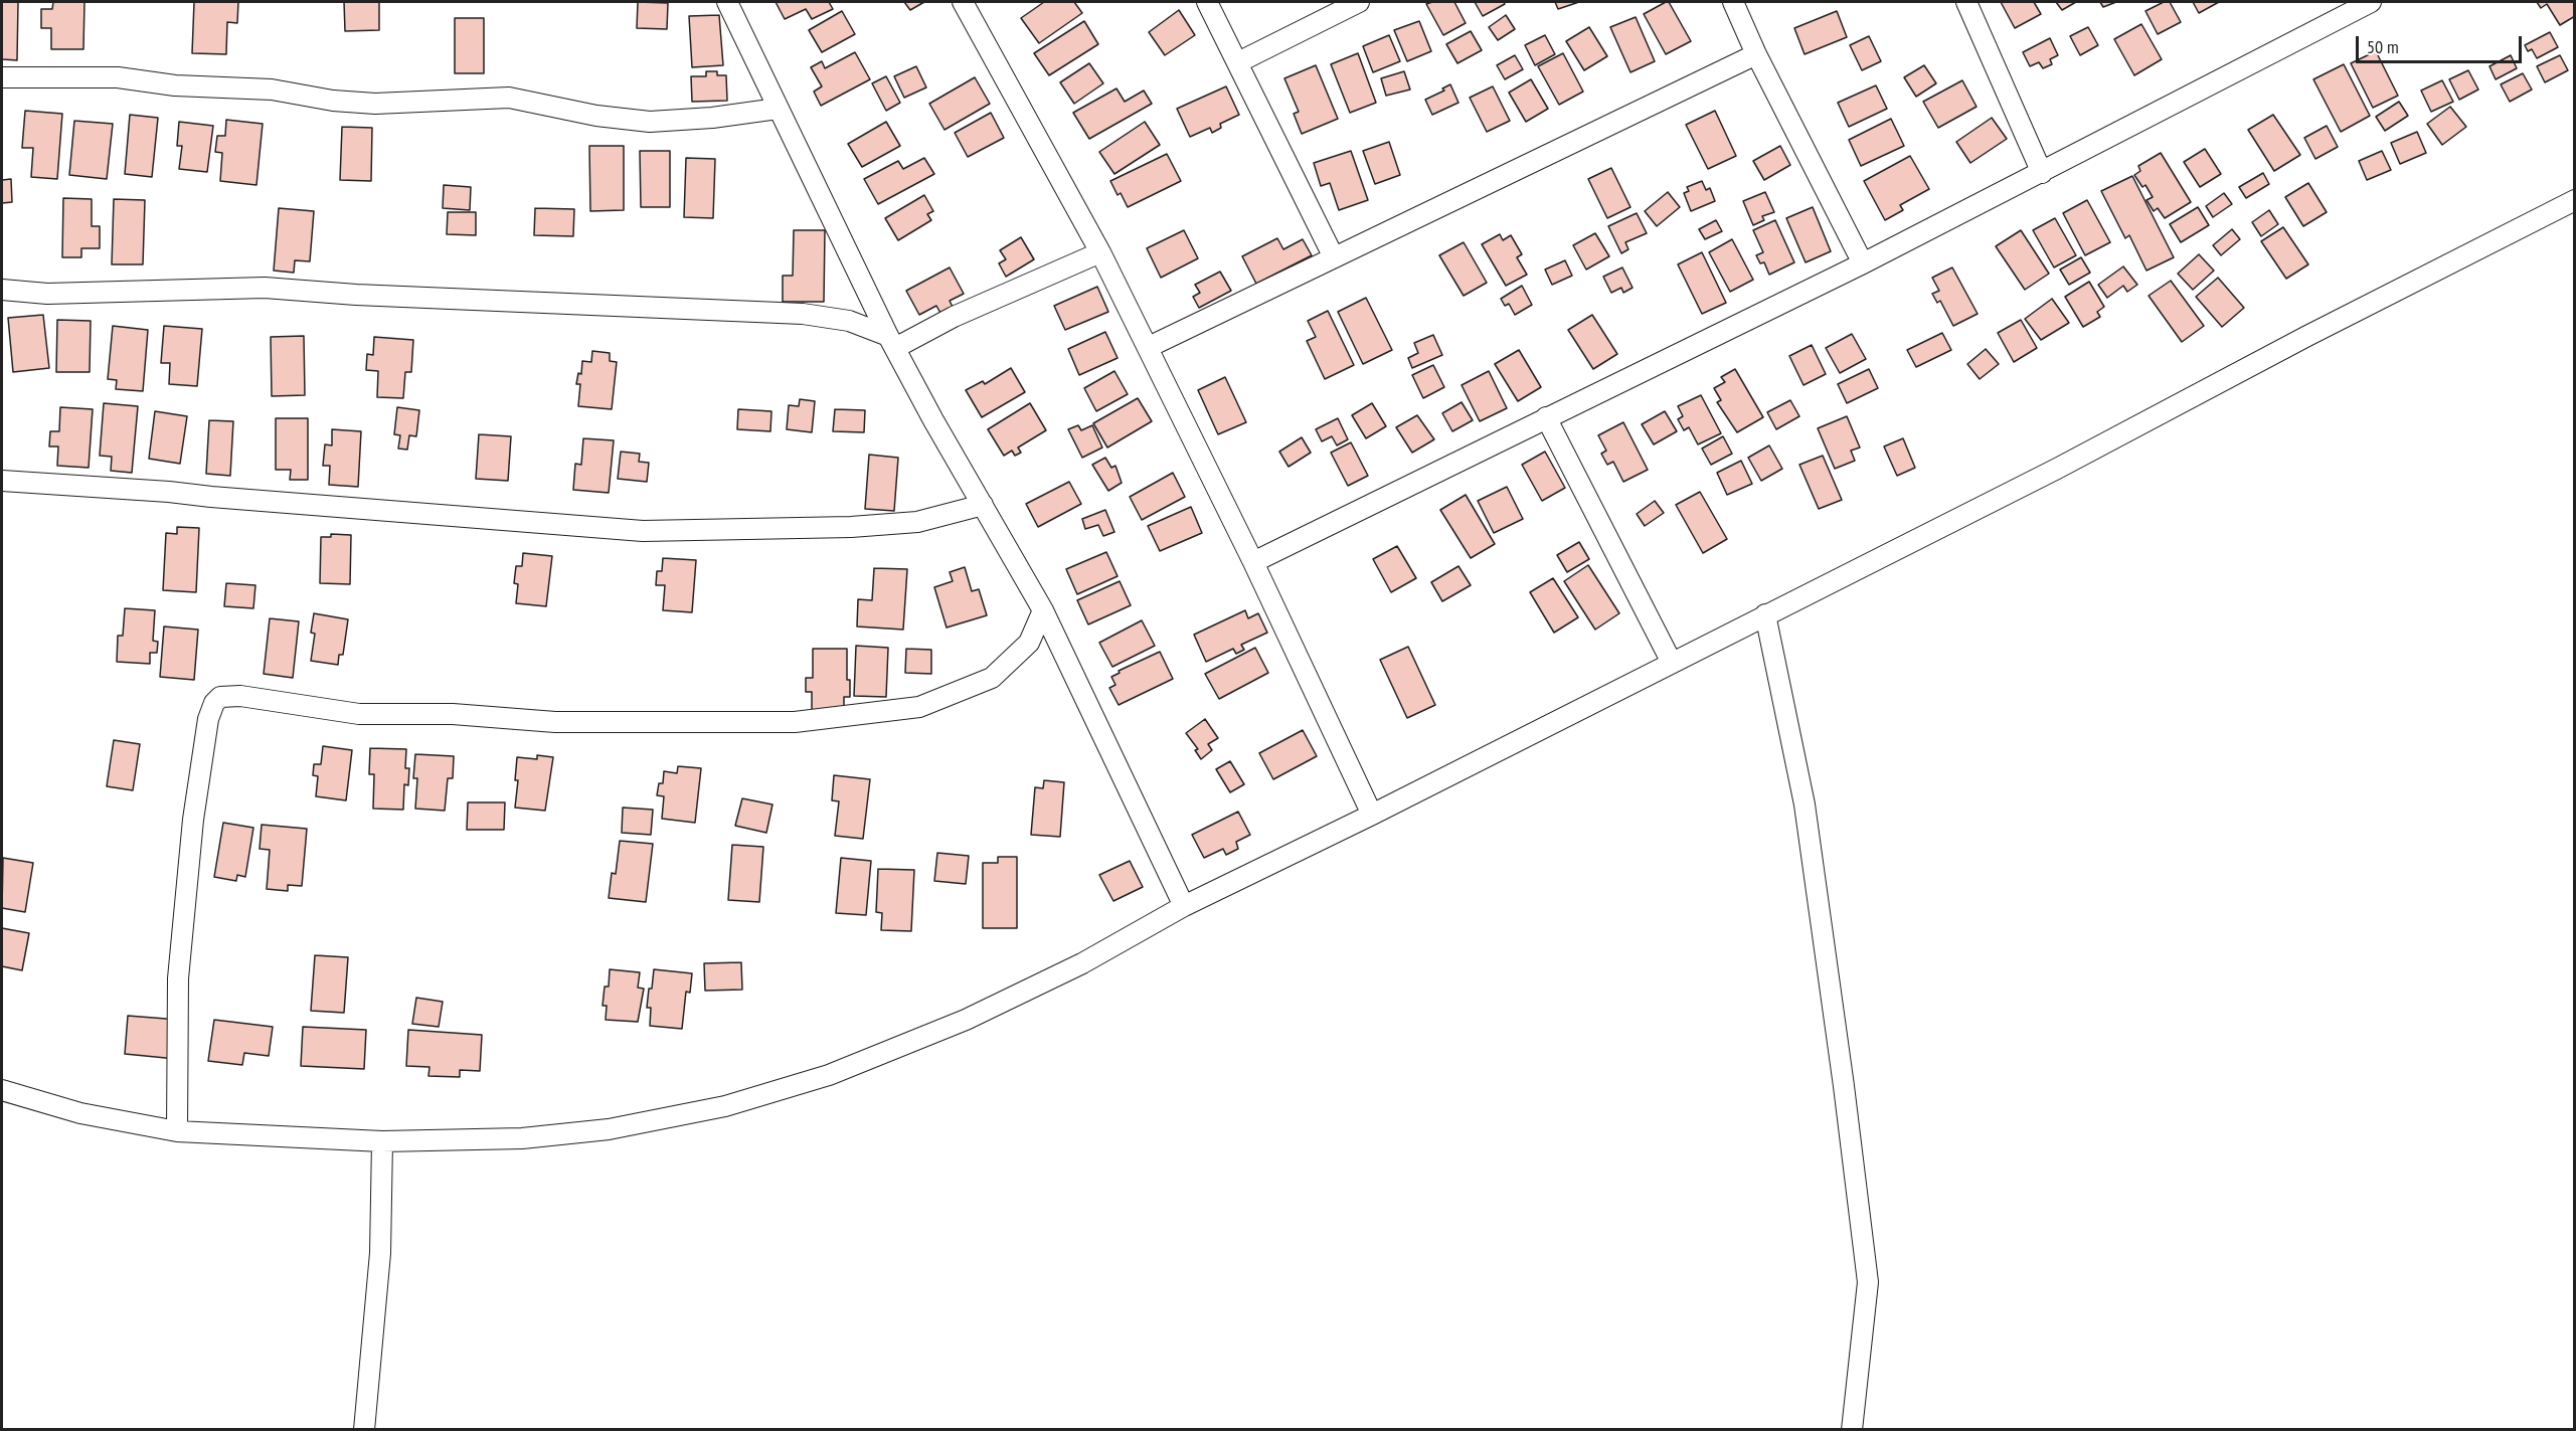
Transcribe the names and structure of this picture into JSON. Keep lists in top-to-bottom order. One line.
{"scale_bar":"50 m"}
